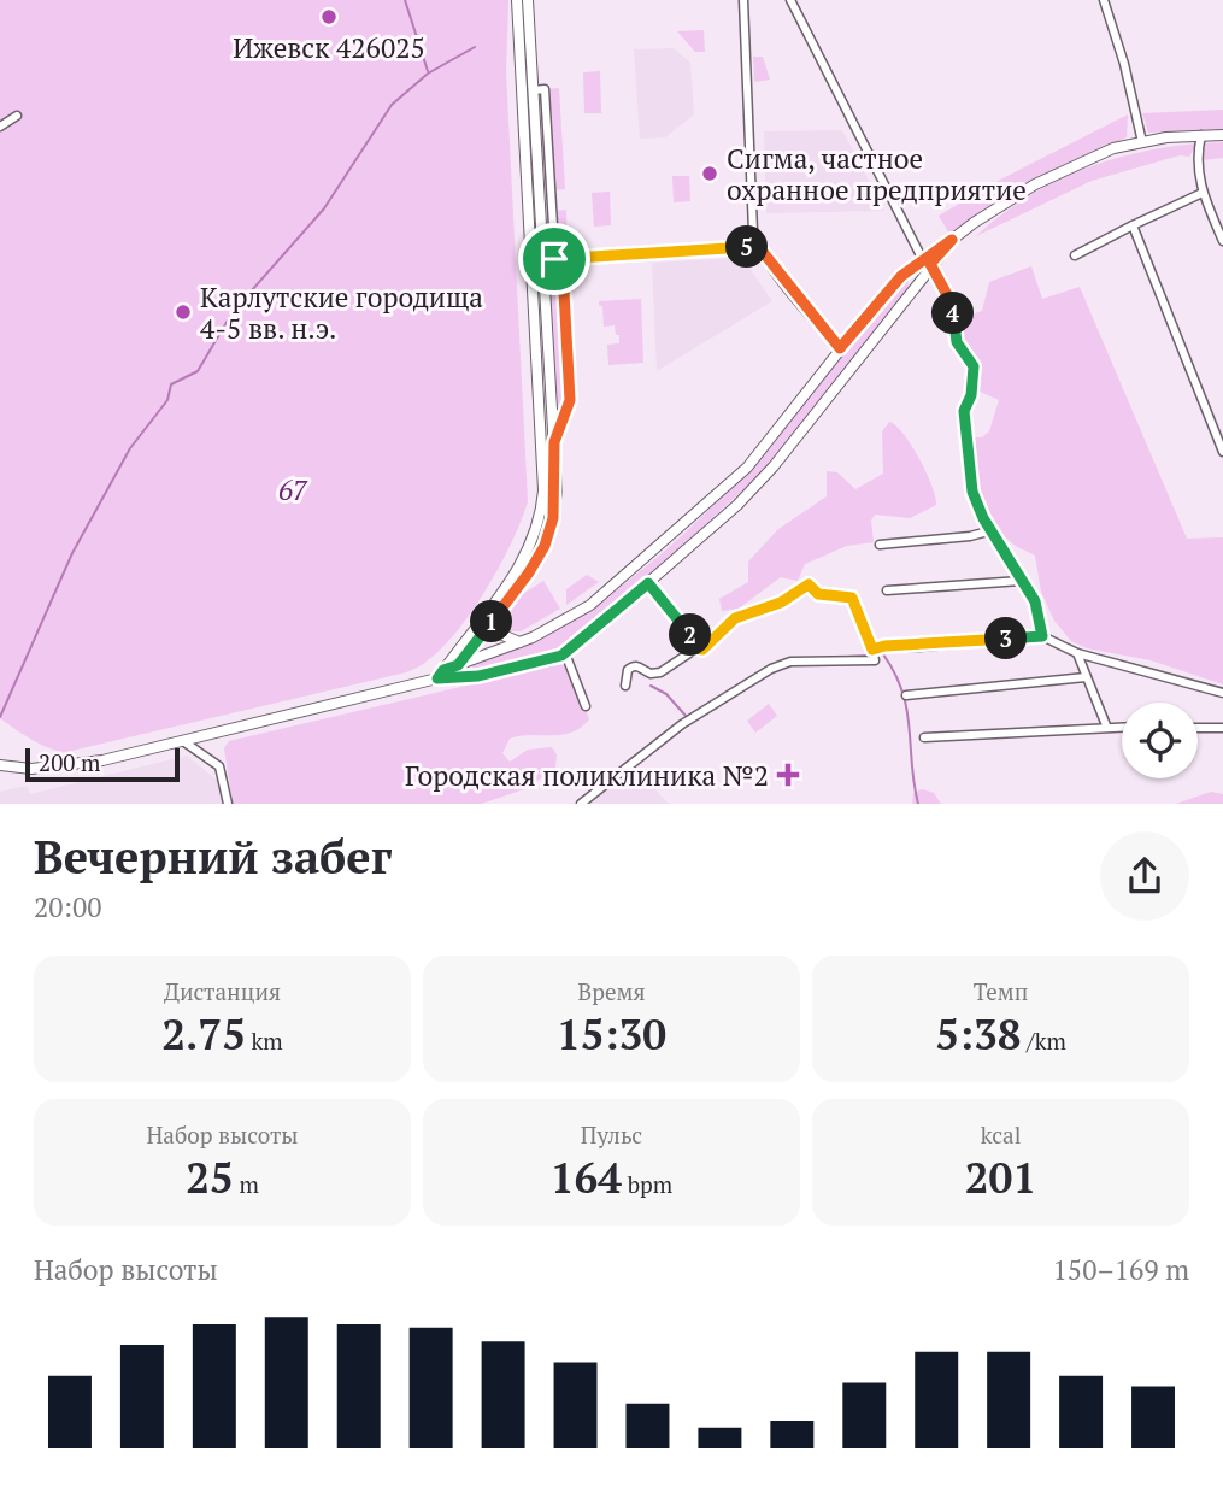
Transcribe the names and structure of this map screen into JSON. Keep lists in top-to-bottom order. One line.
{"parks":["67"],"places":{"other":["Ижевск 426025","Сигма, частное охранное предприятие","Карлутские городища 4-5 вв. н.э."],"health":["Городская поликлиника №2"]},"scale_bar":"200 m","page":{"pins":["5","4","1","2","3"],"scale":"200 m","heading":["Вечерний забег","20:00"],"stats":[["Дистанция","2.75 km"],["Время","15:30"],["Темп","5:38 /km"],["Набор высоты","25 m"],["Пульс","164 bpm"],["kcal","201"]],"chart":["Набор высоты","150–169 m"]}}
